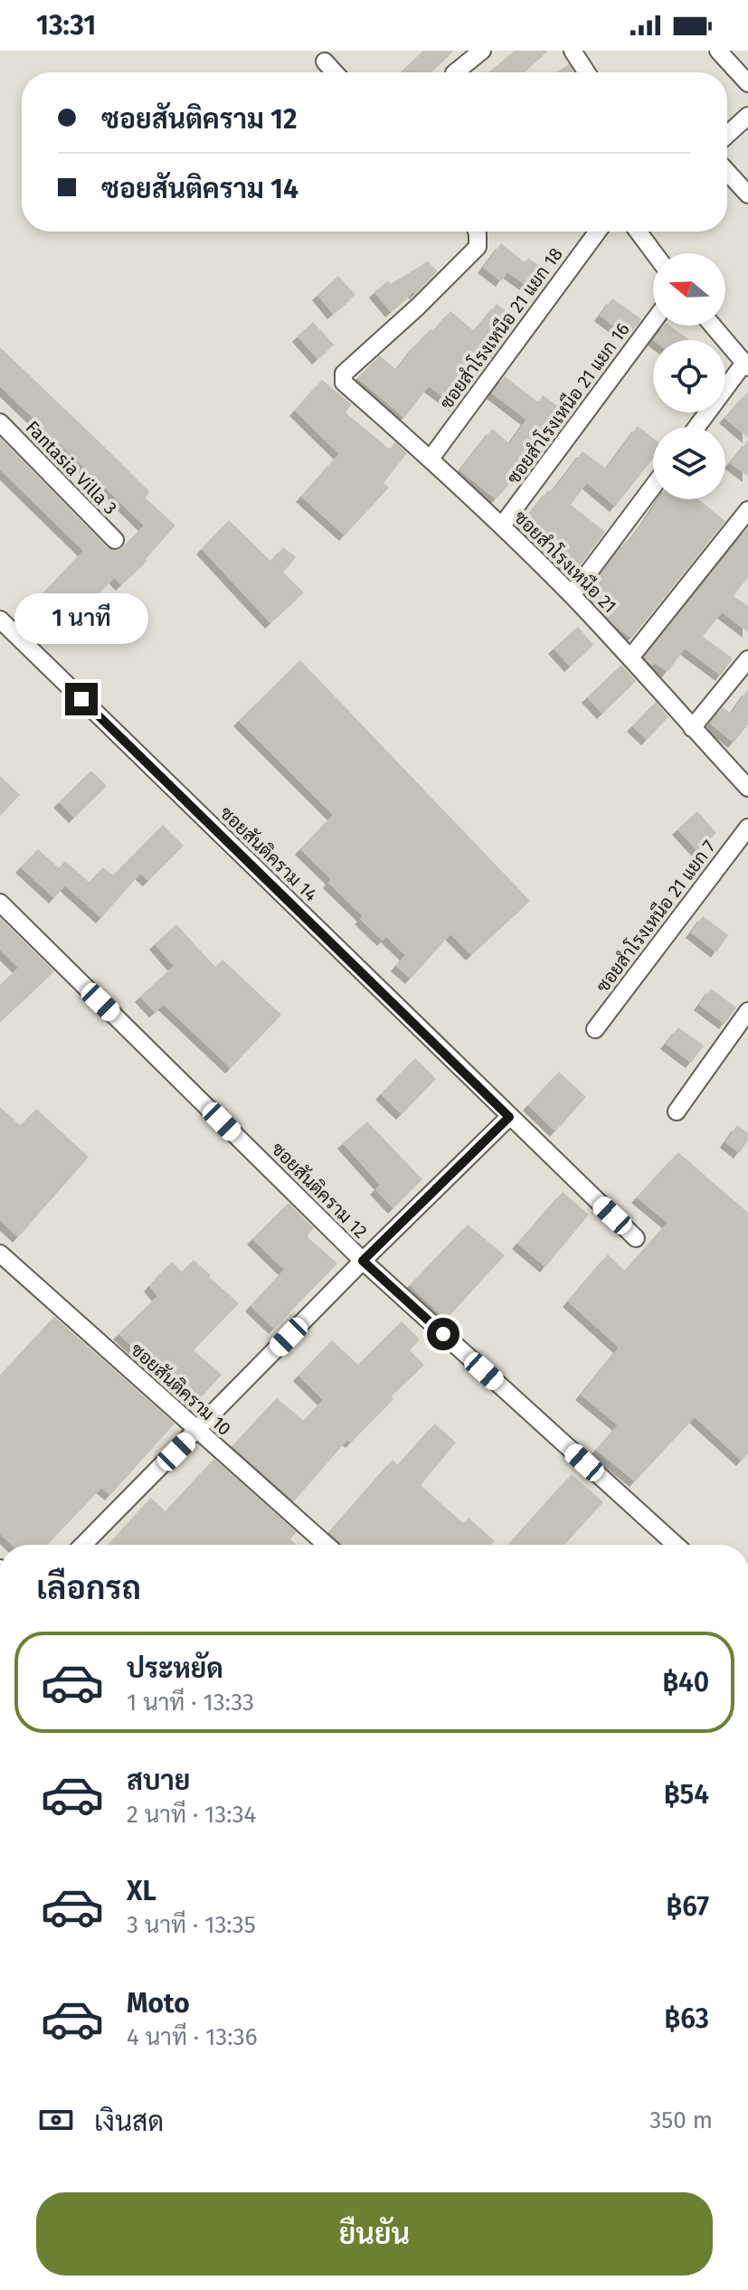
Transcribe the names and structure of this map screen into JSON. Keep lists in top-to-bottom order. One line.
{"streets":{"street":["ซอยสำโรงเหนือ 21 แยก 18","ซอยสำโรงเหนือ 21 แยก 16","Fantasia Villa 3","ซอยสำโรงเหนือ 21","ซอยสันติคราม 14","ซอยสำโรงเหนือ 21 แยก 7","ซอยสันติคราม 12","ซอยสันติคราม 10"]},"crossings":[["ซอยสำโรงเหนือ 21 แยก 18","ซอยสำโรงเหนือ 21"],["ซอยสำโรงเหนือ 21 แยก 16","ซอยสำโรงเหนือ 21"]],"north":"left","page":{"status":"13:31","banner":["ซอยสันติคราม 12","ซอยสันติคราม 14"],"bubble":"1 นาที","heading":"เลือกรถ","list":[{"name":"ประหยัด","note":"1 นาที · 13:33","value":"฿40"},{"name":"สบาย","note":"2 นาที · 13:34","value":"฿54"},{"name":"XL","note":"3 นาที · 13:35","value":"฿67"},{"name":"Moto","note":"4 นาที · 13:36","value":"฿63"}],"pay":["เงินสด","350 m"],"buttons":"ยืนยัน"}}
